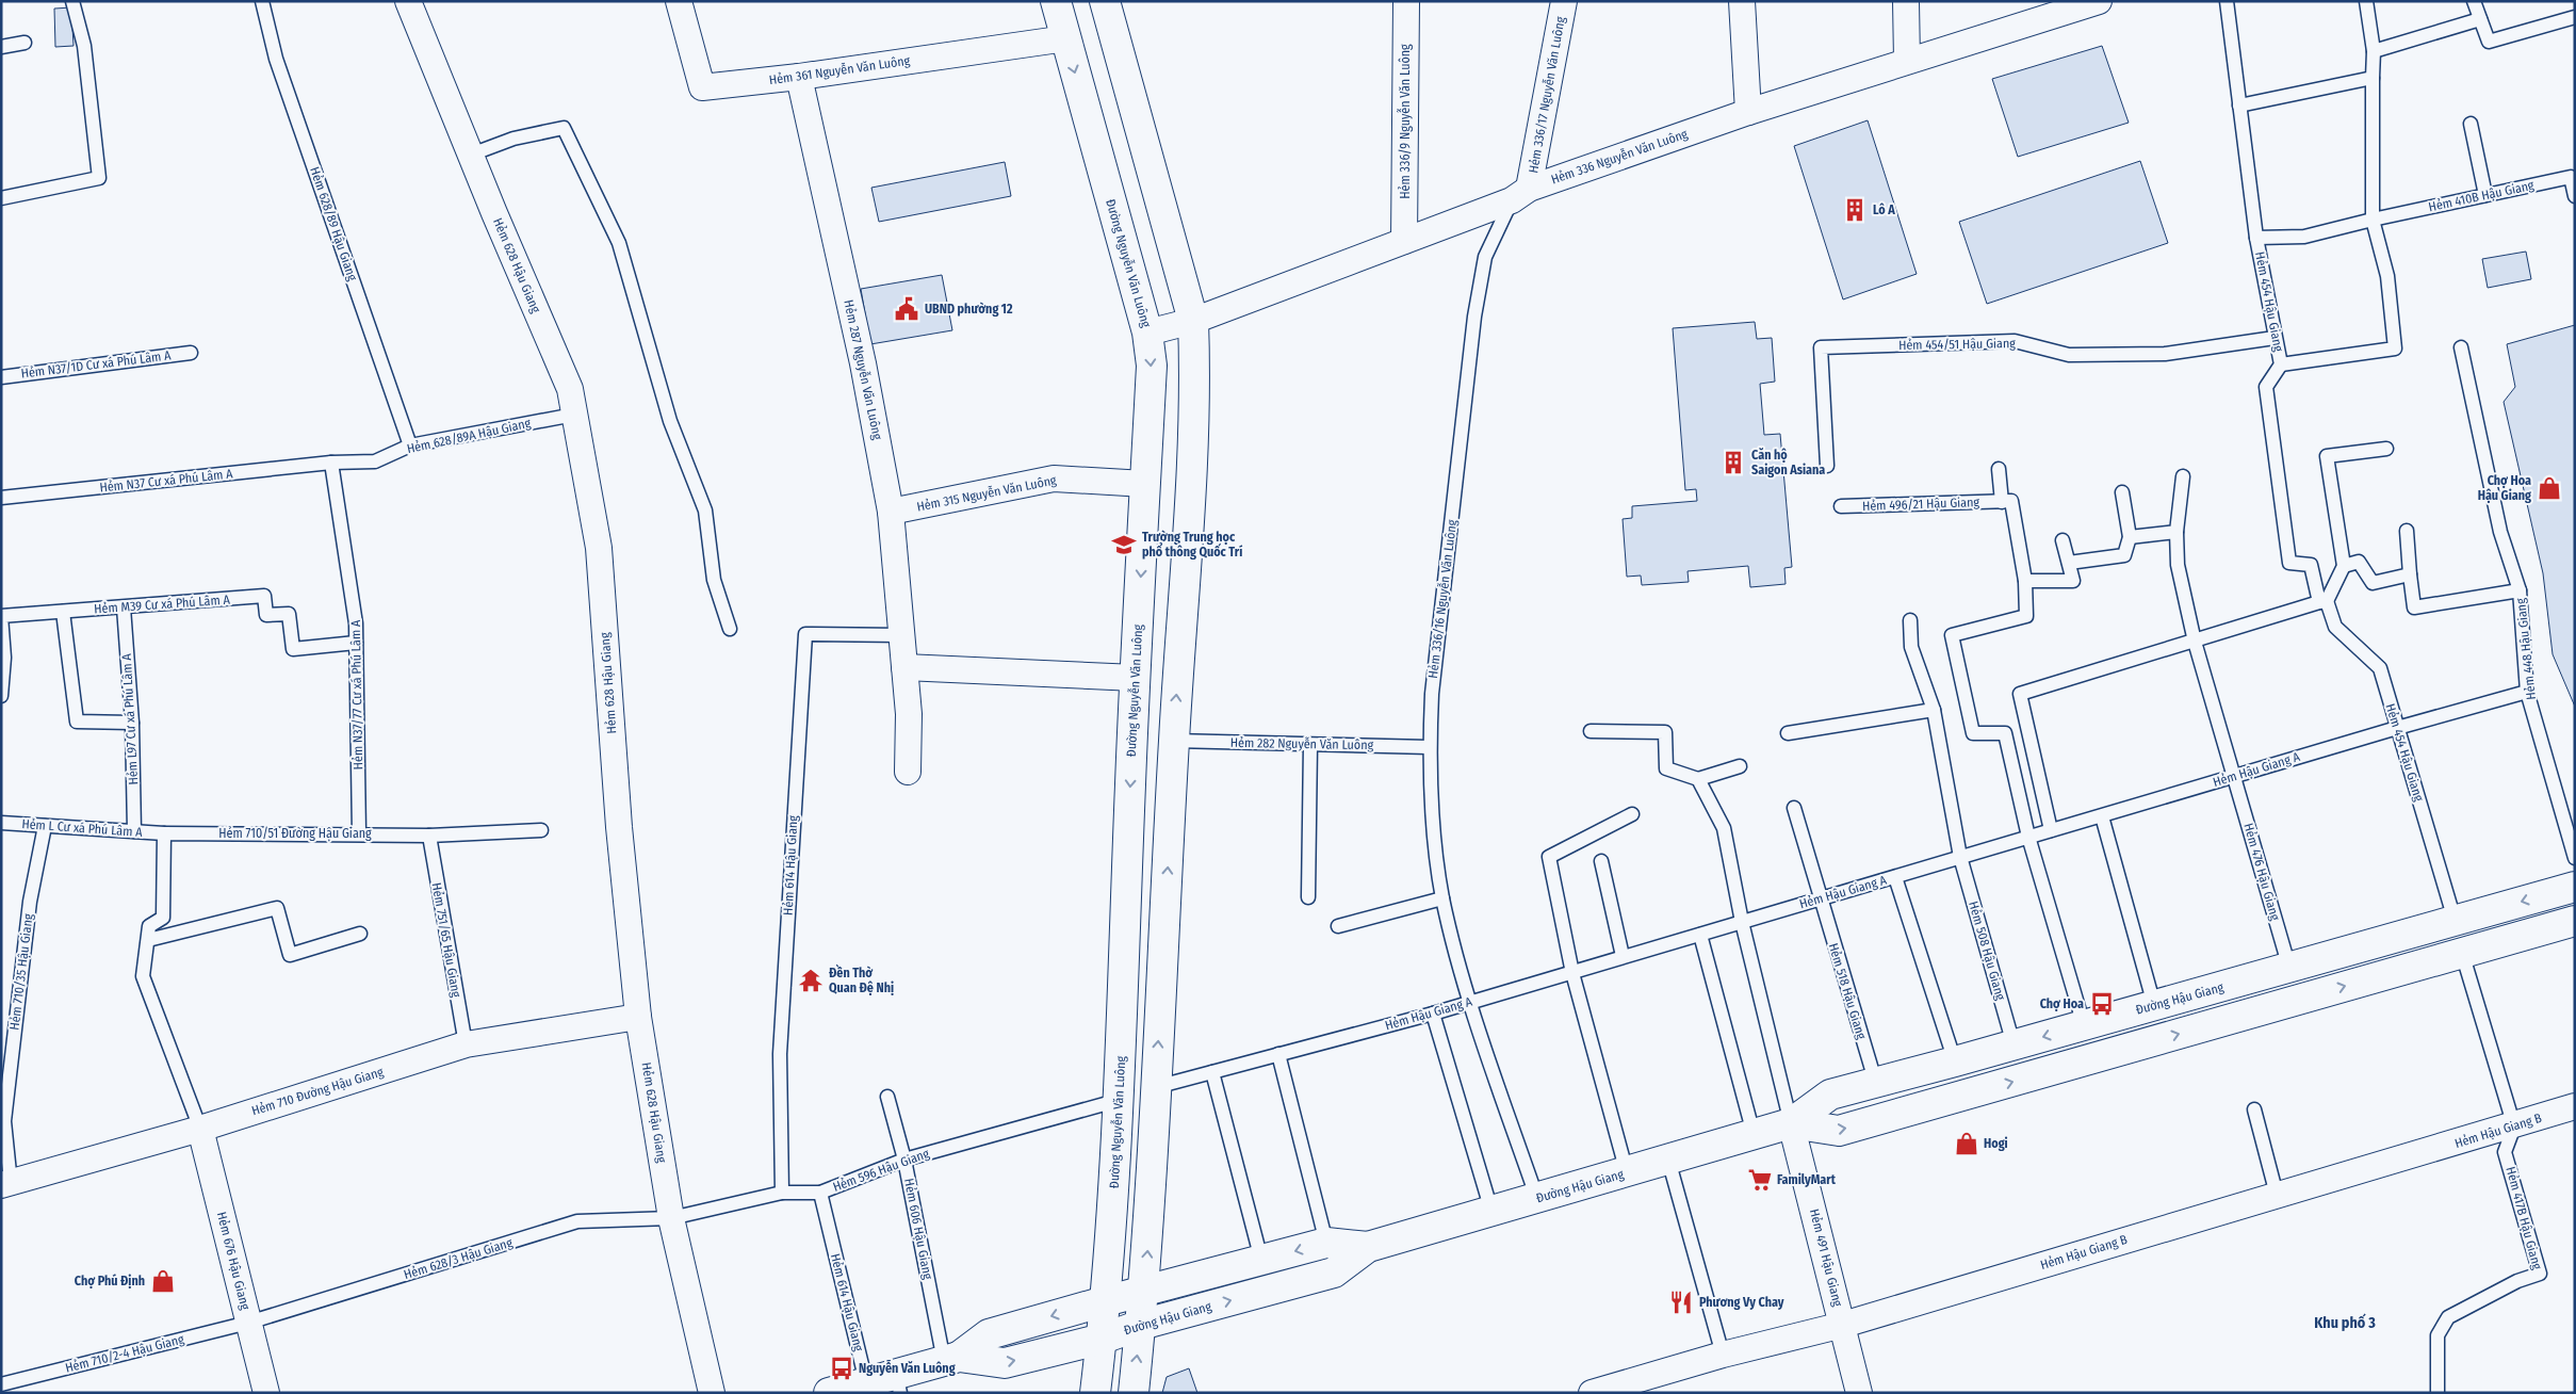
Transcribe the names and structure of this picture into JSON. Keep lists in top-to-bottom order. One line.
{"streets":{"main road":["Đường Nguyễn Văn Luông","Đường Hậu Giang"],"street":["Hẻm 361 Nguyễn Văn Luông","Hẻm 336/17 Nguyễn Văn Luông","Hẻm 336/9 Nguyễn Văn Luông","Hẻm 336 Nguyễn Văn Luông","Hẻm 628 Hậu Giang","Hẻm 287 Nguyễn Văn Luông","Hẻm 315 Nguyễn Văn Luông","Hẻm 710 Đường Hậu Giang","Hẻm Hậu Giang B","Hẻm 491 Hậu Giang","Hẻm 676 Hậu Giang"],"lane":["Hẻm 410B Hậu Giang","Hẻm 628/89 Hậu Giang","Hẻm 454 Hậu Giang","Hẻm 454/51 Hậu Giang","Hẻm N37/1D Cư xá Phú Lâm A","Hẻm 628/89A Hậu Giang","Hẻm N37 Cư xá Phú Lâm A","Hẻm 496/21 Hậu Giang","Hẻm 336/16 Nguyễn Văn Luông","Hẻm M39 Cư xá Phú Lâm A","Hẻm 448 Hậu Giang","Hẻm N37/77 Cư xá Phú Lâm A","Hẻm L97 Cư xá Phú Lâm A","Hẻm 282 Nguyễn Văn Luông","Hẻm Hậu Giang A","Hẻm L Cư xá Phú Lâm A","Hẻm 710/51 Đường Hậu Giang","Hẻm 614 Hậu Giang","Hẻm 476 Hậu Giang","Hẻm 751/65 Hậu Giang","Hẻm 508 Hậu Giang","Hẻm 710/35 Hậu Giang","Hẻm 518 Hậu Giang","Hẻm 596 Hậu Giang","Hẻm 417B Hậu Giang","Hẻm 606 Hậu Giang","Hẻm 628/3 Hậu Giang","Hẻm 710/2-4 Hậu Giang"]},"crossings":[["Hẻm 361 Nguyễn Văn Luông","Đường Nguyễn Văn Luông"],["Hẻm 361 Nguyễn Văn Luông","Hẻm 287 Nguyễn Văn Luông"],["Hẻm 336/17 Nguyễn Văn Luông","Hẻm 336 Nguyễn Văn Luông"],["Hẻm 336/17 Nguyễn Văn Luông","Hẻm 336/16 Nguyễn Văn Luông"],["Hẻm 336/9 Nguyễn Văn Luông","Hẻm 336 Nguyễn Văn Luông"],["Hẻm 336 Nguyễn Văn Luông","Đường Nguyễn Văn Luông"],["Hẻm 336 Nguyễn Văn Luông","Hẻm 336/16 Nguyễn Văn Luông"],["Hẻm 410B Hậu Giang","Hẻm 454 Hậu Giang"],["Hẻm 628/89 Hậu Giang","Hẻm 628/89A Hậu Giang"],["Đường Nguyễn Văn Luông","Hẻm 315 Nguyễn Văn Luông"],["Đường Nguyễn Văn Luông","Đường Hậu Giang"],["Đường Nguyễn Văn Luông","Hẻm 596 Hậu Giang"],["Hẻm 628 Hậu Giang","Hẻm 628/89A Hậu Giang"],["Hẻm 628 Hậu Giang","Hẻm 710 Đường Hậu Giang"],["Hẻm 628 Hậu Giang","Hẻm 596 Hậu Giang"],["Hẻm 628 Hậu Giang","Hẻm 628/3 Hậu Giang"],["Hẻm 454 Hậu Giang","Hẻm 454/51 Hậu Giang"],["Hẻm 454 Hậu Giang","Hẻm Hậu Giang A"],["Hẻm 454 Hậu Giang","Đường Hậu Giang"],["Hẻm 287 Nguyễn Văn Luông","Hẻm 315 Nguyễn Văn Luông"],["Hẻm 287 Nguyễn Văn Luông","Hẻm 614 Hậu Giang"],["Hẻm 628/89A Hậu Giang","Hẻm N37 Cư xá Phú Lâm A"],["Hẻm 628/89A Hậu Giang","Hẻm N37/77 Cư xá Phú Lâm A"],["Hẻm N37 Cư xá Phú Lâm A","Hẻm N37/77 Cư xá Phú Lâm A"],["Hẻm 336/16 Nguyễn Văn Luông","Hẻm 282 Nguyễn Văn Luông"],["Hẻm 336/16 Nguyễn Văn Luông","Hẻm Hậu Giang A"],["Hẻm 336/16 Nguyễn Văn Luông","Đường Hậu Giang"],["Hẻm M39 Cư xá Phú Lâm A","Hẻm N37/77 Cư xá Phú Lâm A"],["Hẻm M39 Cư xá Phú Lâm A","Hẻm L97 Cư xá Phú Lâm A"],["Hẻm 448 Hậu Giang","Hẻm Hậu Giang A"],["Hẻm N37/77 Cư xá Phú Lâm A","Hẻm 710/51 Đường Hậu Giang"],["Hẻm L97 Cư xá Phú Lâm A","Hẻm L Cư xá Phú Lâm A"],["Hẻm Hậu Giang A","Hẻm 476 Hậu Giang"],["Hẻm Hậu Giang A","Hẻm 508 Hậu Giang"],["Hẻm Hậu Giang A","Hẻm 518 Hậu Giang"],["Hẻm L Cư xá Phú Lâm A","Hẻm 710/51 Đường Hậu Giang"],["Hẻm L Cư xá Phú Lâm A","Hẻm 710/35 Hậu Giang"],["Hẻm 710/51 Đường Hậu Giang","Hẻm 751/65 Hậu Giang"],["Hẻm 614 Hậu Giang","Đường Hậu Giang"],["Hẻm 614 Hậu Giang","Hẻm 596 Hậu Giang"],["Hẻm 476 Hậu Giang","Đường Hậu Giang"],["Hẻm 751/65 Hậu Giang","Hẻm 710 Đường Hậu Giang"],["Hẻm 508 Hậu Giang","Đường Hậu Giang"],["Hẻm 710/35 Hậu Giang","Hẻm 710 Đường Hậu Giang"],["Hẻm 518 Hậu Giang","Đường Hậu Giang"],["Đường Hậu Giang","Hẻm 606 Hậu Giang"],["Đường Hậu Giang","Hẻm 491 Hậu Giang"],["Hẻm 710 Đường Hậu Giang","Hẻm 676 Hậu Giang"],["Hẻm Hậu Giang B","Hẻm 417B Hậu Giang"],["Hẻm Hậu Giang B","Hẻm 491 Hậu Giang"],["Hẻm 596 Hậu Giang","Hẻm 606 Hậu Giang"],["Hẻm 596 Hậu Giang","Hẻm 628/3 Hậu Giang"],["Hẻm 628/3 Hậu Giang","Hẻm 676 Hậu Giang"],["Hẻm 628/3 Hậu Giang","Hẻm 710/2-4 Hậu Giang"],["Hẻm 676 Hậu Giang","Hẻm 710/2-4 Hậu Giang"]],"districts":["Khu phố 3"],"places":{"building":["Lô A","Căn hộ Saigon Asiana"],"public building":["UBND phường 12"],"shop":["Chợ Hoa Hậu Giang","Hogi","Chợ Phú Định"],"school or university":["Trường Trung học phổ thông Quốc Trí"],"temple":["Đền Thờ Quan Đệ Nhị"],"bus stop":["Chợ Hoa","Nguyễn Văn Luông"],"supermarket":["FamilyMart"],"restaurant":["Phương Vy Chay"]}}
